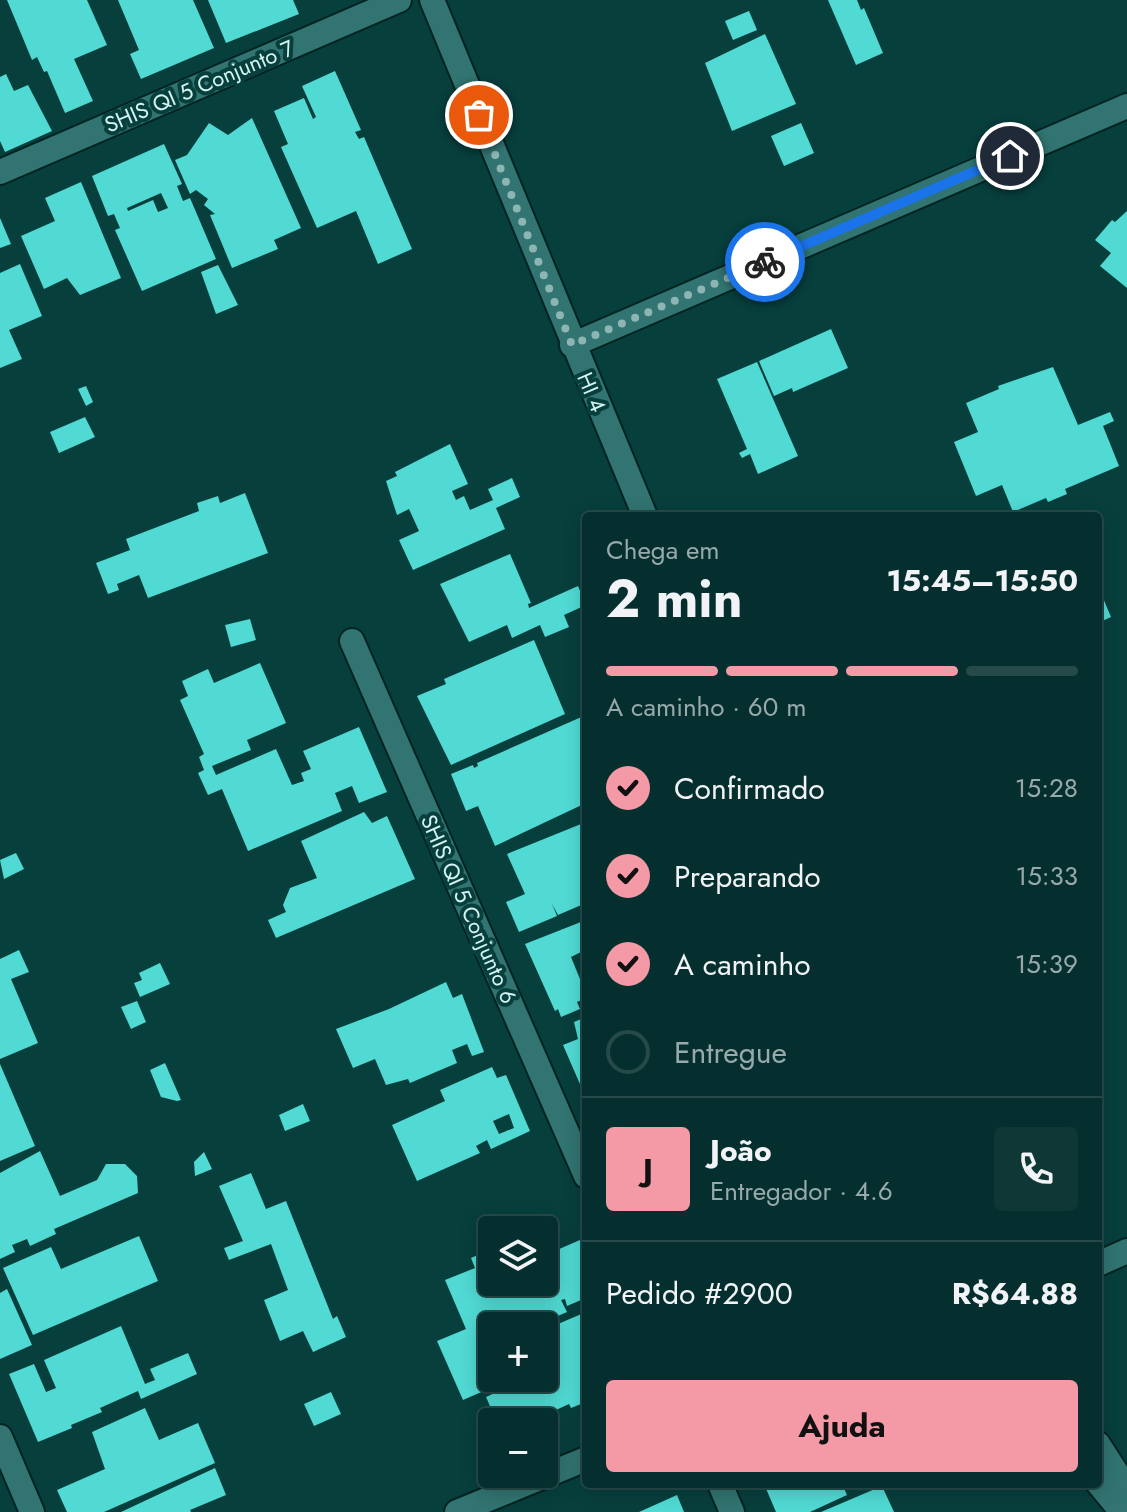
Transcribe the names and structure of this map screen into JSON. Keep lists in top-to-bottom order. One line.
{"streets":{"street":["SHIS QI 5 Conjunto 7","HI 4","SHIS QI 5 Conjunto 6"]},"page":{"heading":["2 min","Chega em","15:45–15:50"],"panel":["João","Entregador · 4.6","Pedido #2900","R$64.88"],"bar":"A caminho · 60 m","list":[["Confirmado","15:28"],["Preparando","15:33"],["A caminho","15:39"],"Entregue"],"round":"J","map_buttons":["+","−"],"buttons":"Ajuda"}}
